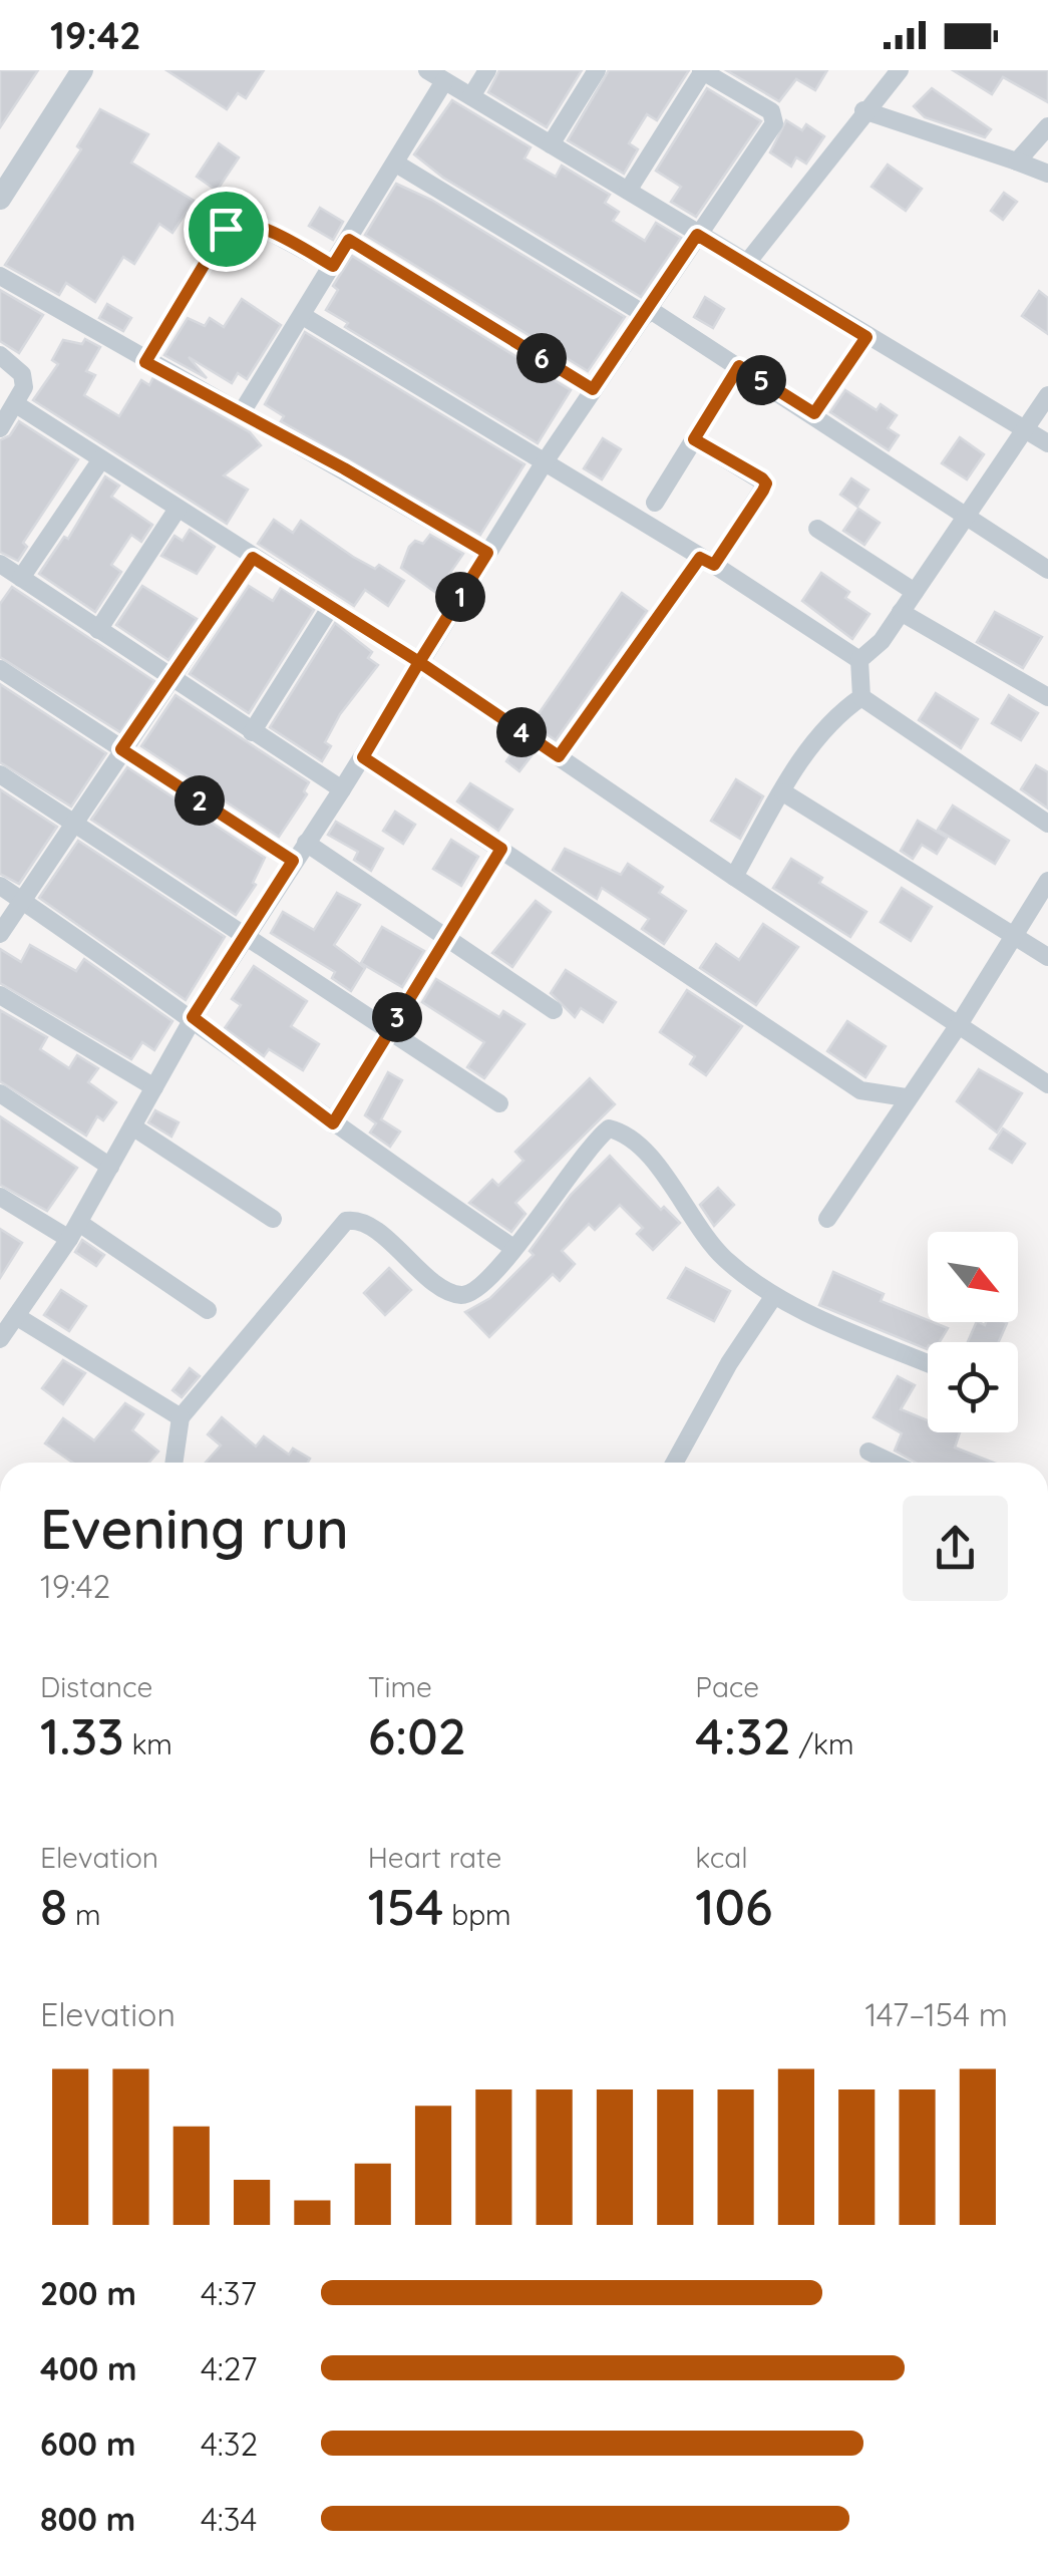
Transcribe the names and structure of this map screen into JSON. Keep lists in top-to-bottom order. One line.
{"north":"bottom right","page":{"status":"19:42","pins":["6","5","1","4","2","3"],"heading":["Evening run","19:42"],"stats":[["Distance","1.33 km"],["Time","6:02"],["Pace","4:32 /km"],["Elevation","8 m"],["Heart rate","154 bpm"],["kcal","106"]],"chart":["Elevation","147–154 m"],"list":[{"name":"200 m","note":"4:37"},{"name":"400 m","note":"4:27"},{"name":"600 m","note":"4:32"},{"name":"800 m","note":"4:34"}]}}
